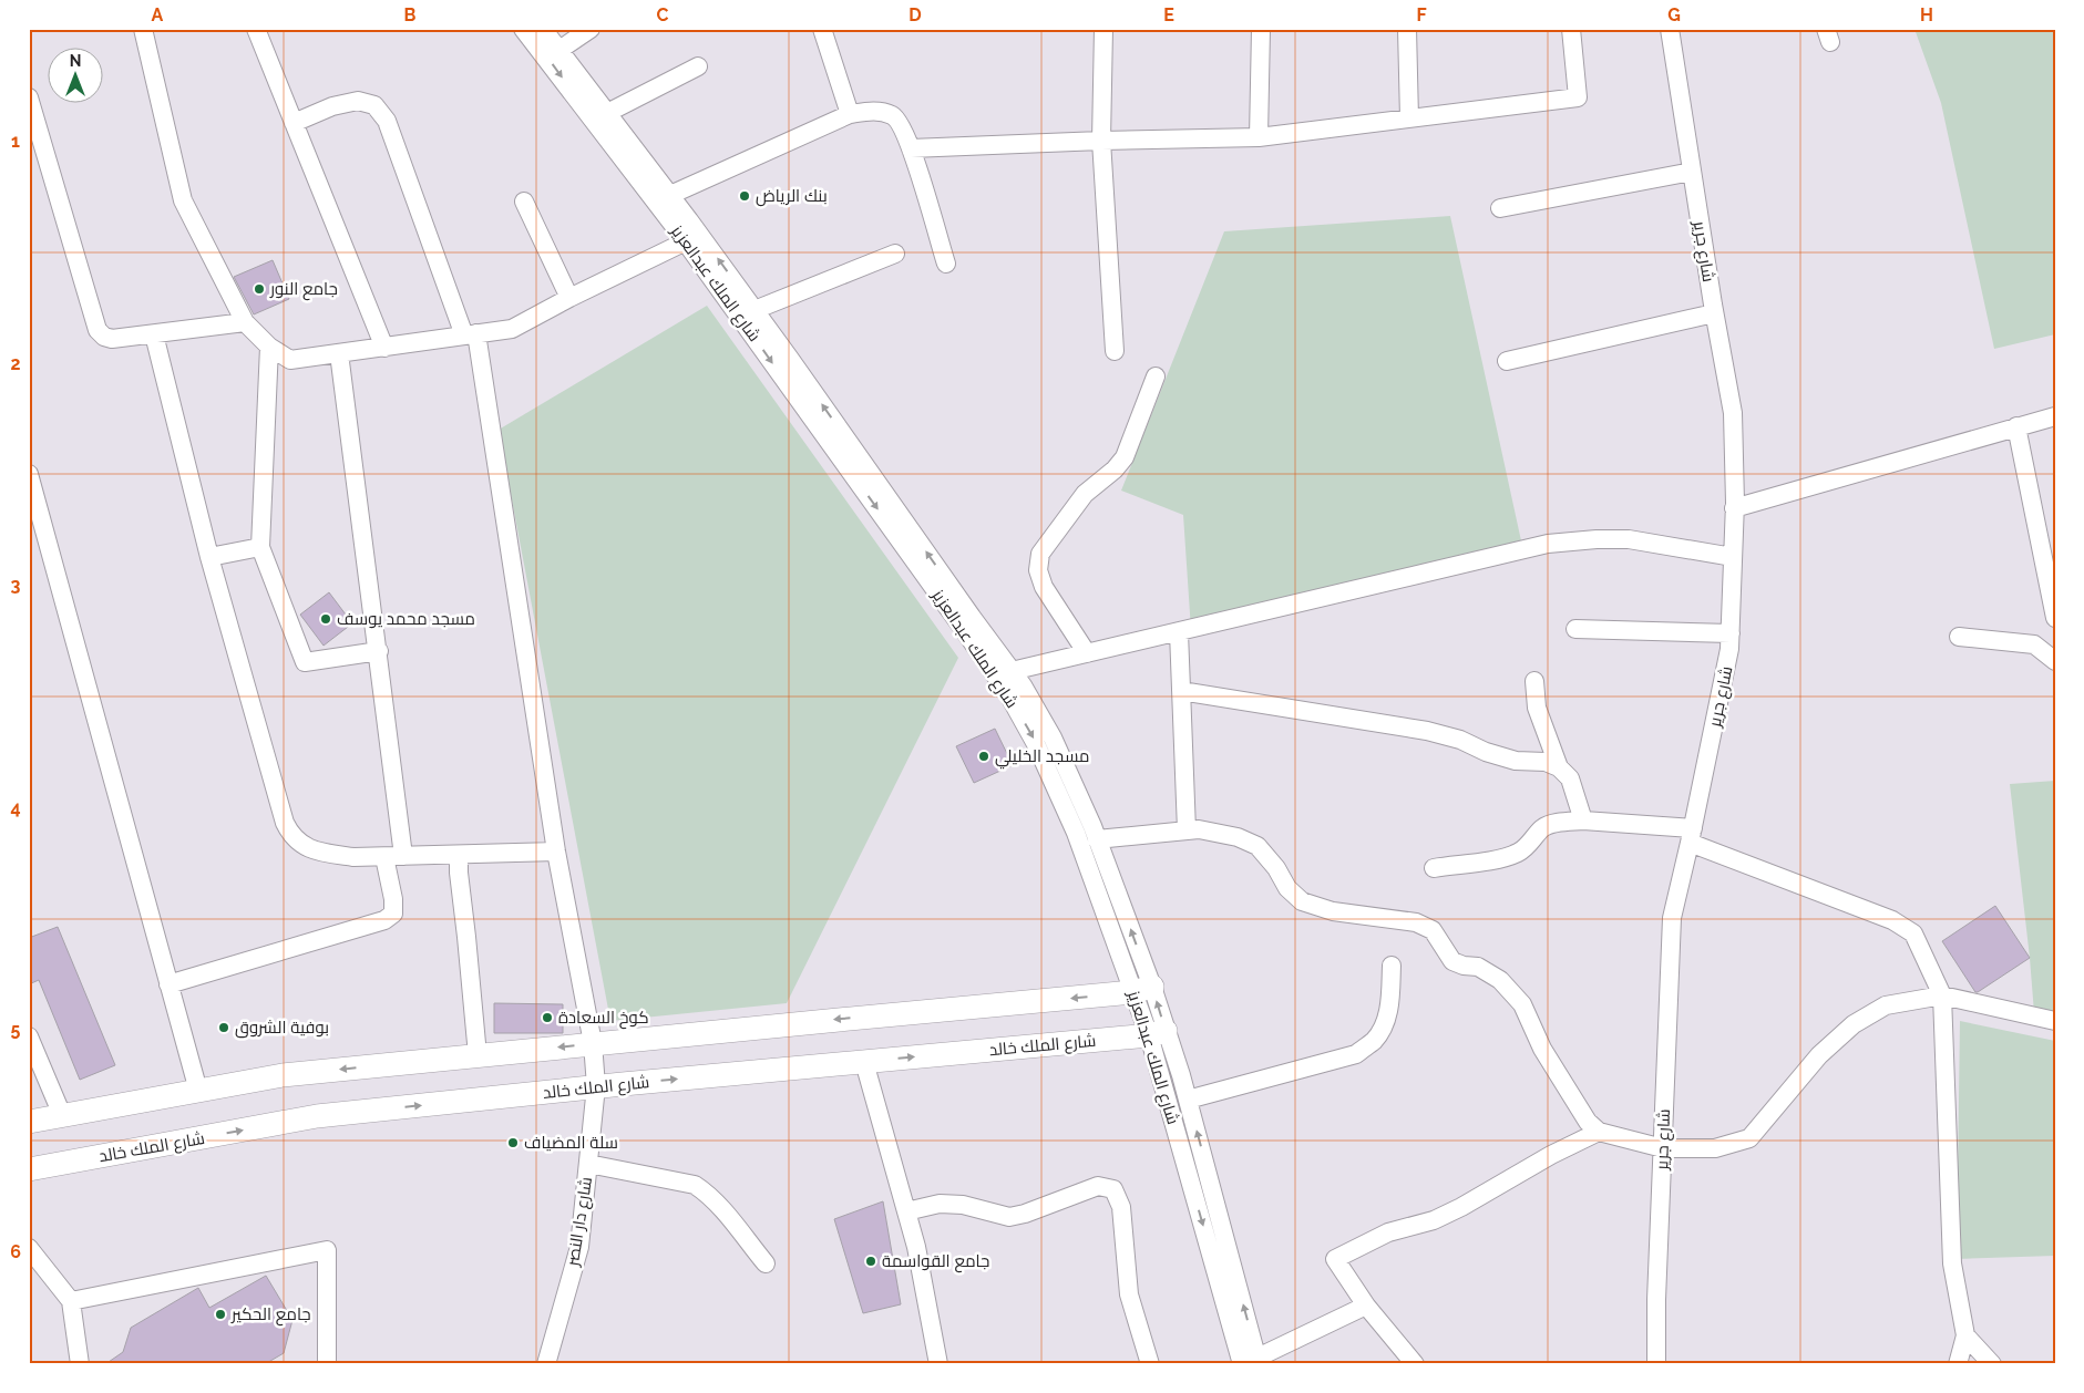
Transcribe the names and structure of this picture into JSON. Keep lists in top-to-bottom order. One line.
{"streets":{"main road":["شارع الملك خالد"],"street":["شارع جرير","شارع الملك عبدالعزيز","شارع دار النصر"]},"crossings":[["شارع الملك عبدالعزيز","شارع الملك خالد"],["شارع الملك خالد","شارع دار النصر"]],"places":["بنك الرياض","جامع النور","مسجد محمد يوسف","مسجد الخليلي","كوخ السعادة","بوفية الشروق","سلة المضياف","جامع القواسمة","جامع الحكير"],"north":"top","grid":{"columns":["A","B","C","D","E","F","G","H"],"rows":["1","2","3","4","5","6"]}}
